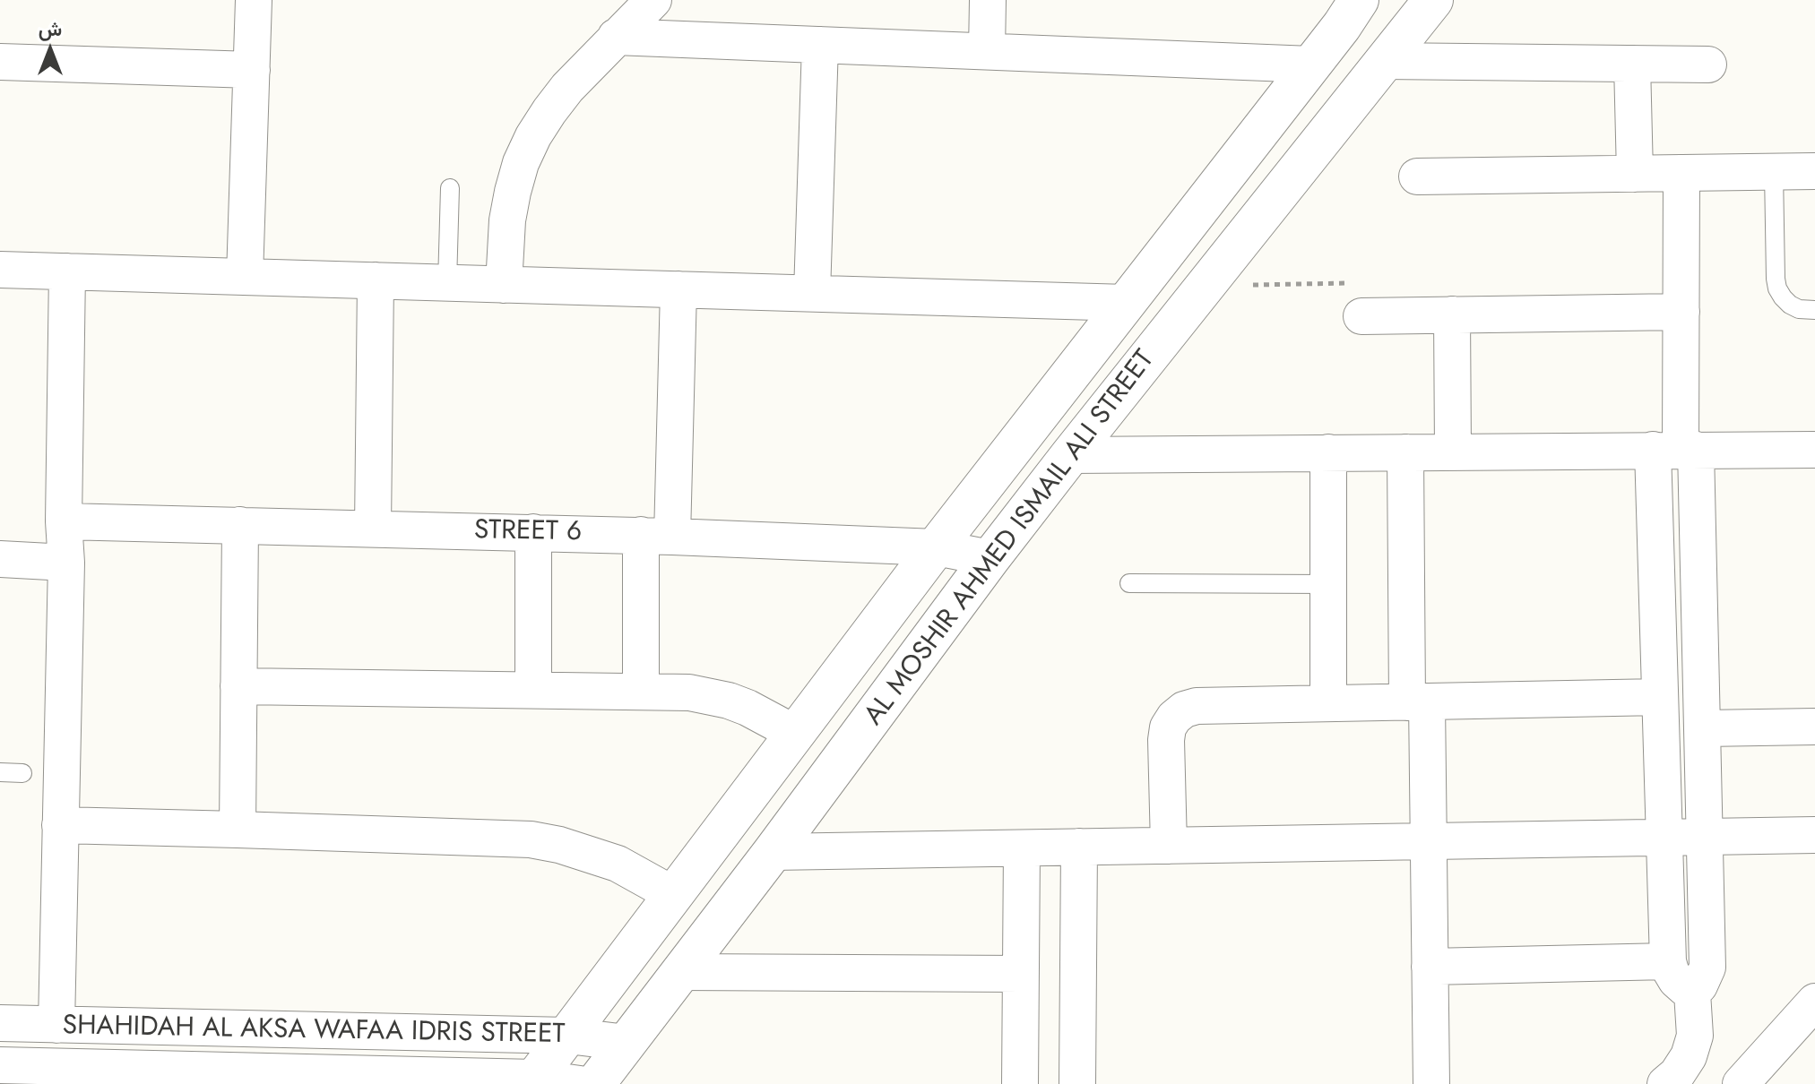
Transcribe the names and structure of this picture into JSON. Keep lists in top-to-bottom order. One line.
{"streets":{"main road":["AL MOSHIR AHMED ISMAIL ALI STREET"],"street":["STREET 6","SHAHIDAH AL AKSA WAFAA IDRIS STREET"]},"crossings":[["STREET 6","AL MOSHIR AHMED ISMAIL ALI STREET"],["AL MOSHIR AHMED ISMAIL ALI STREET","SHAHIDAH AL AKSA WAFAA IDRIS STREET"]],"north":"top"}
